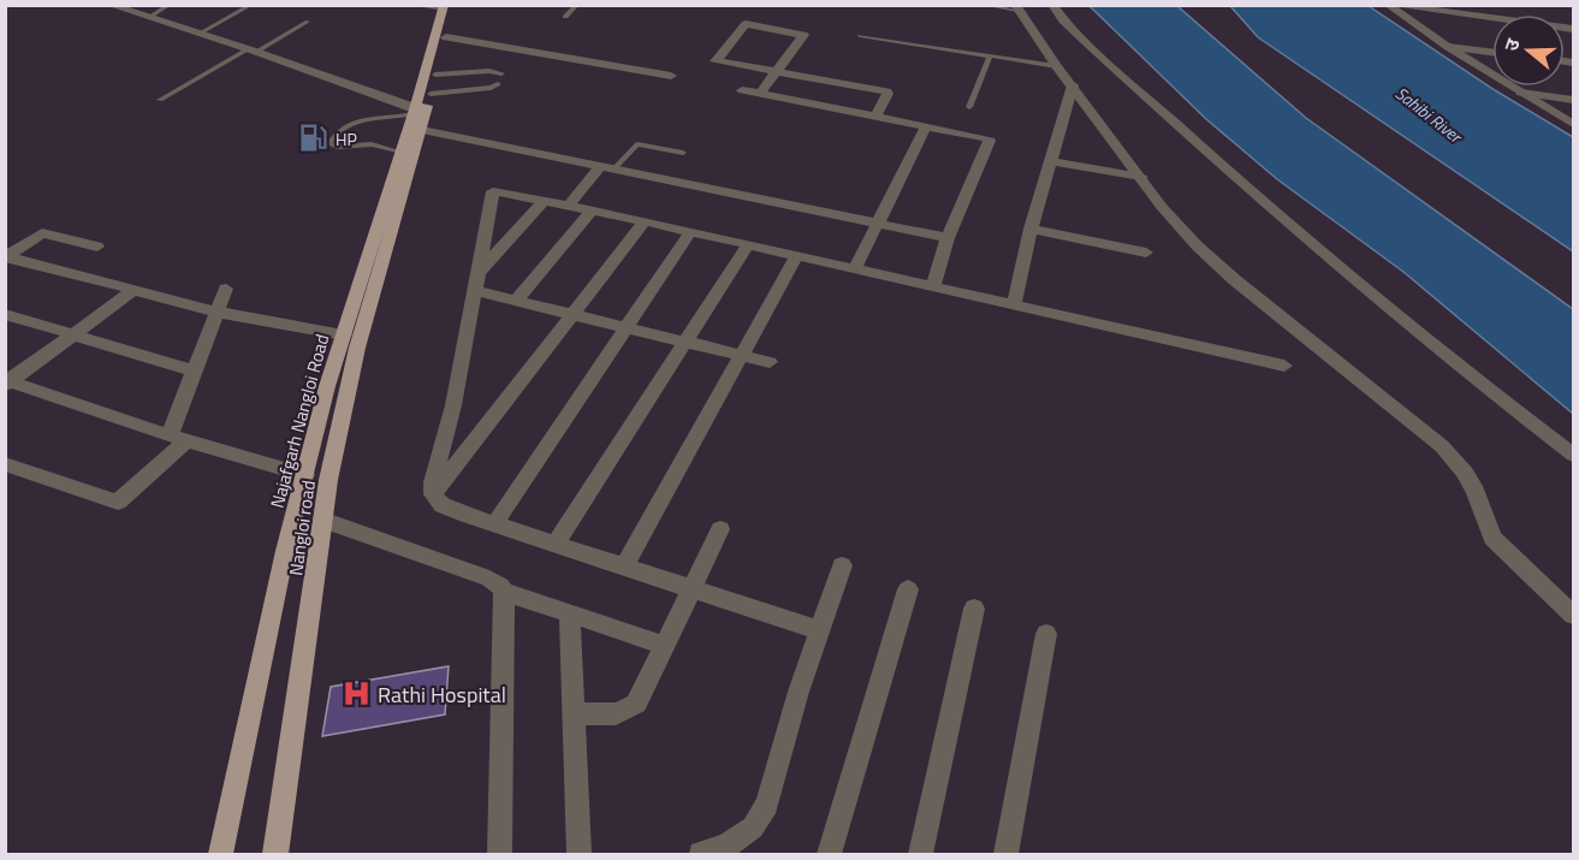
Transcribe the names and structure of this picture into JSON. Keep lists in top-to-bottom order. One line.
{"streets":{"main road":["Najafgarh Nangloi Road","Nangloi road"]},"crossings":[["Najafgarh Nangloi Road","Nangloi road"]],"water":["Sahibi River"],"places":{"fuel station":["HP"],"hospital":["Rathi Hospital"]},"north":"left"}
